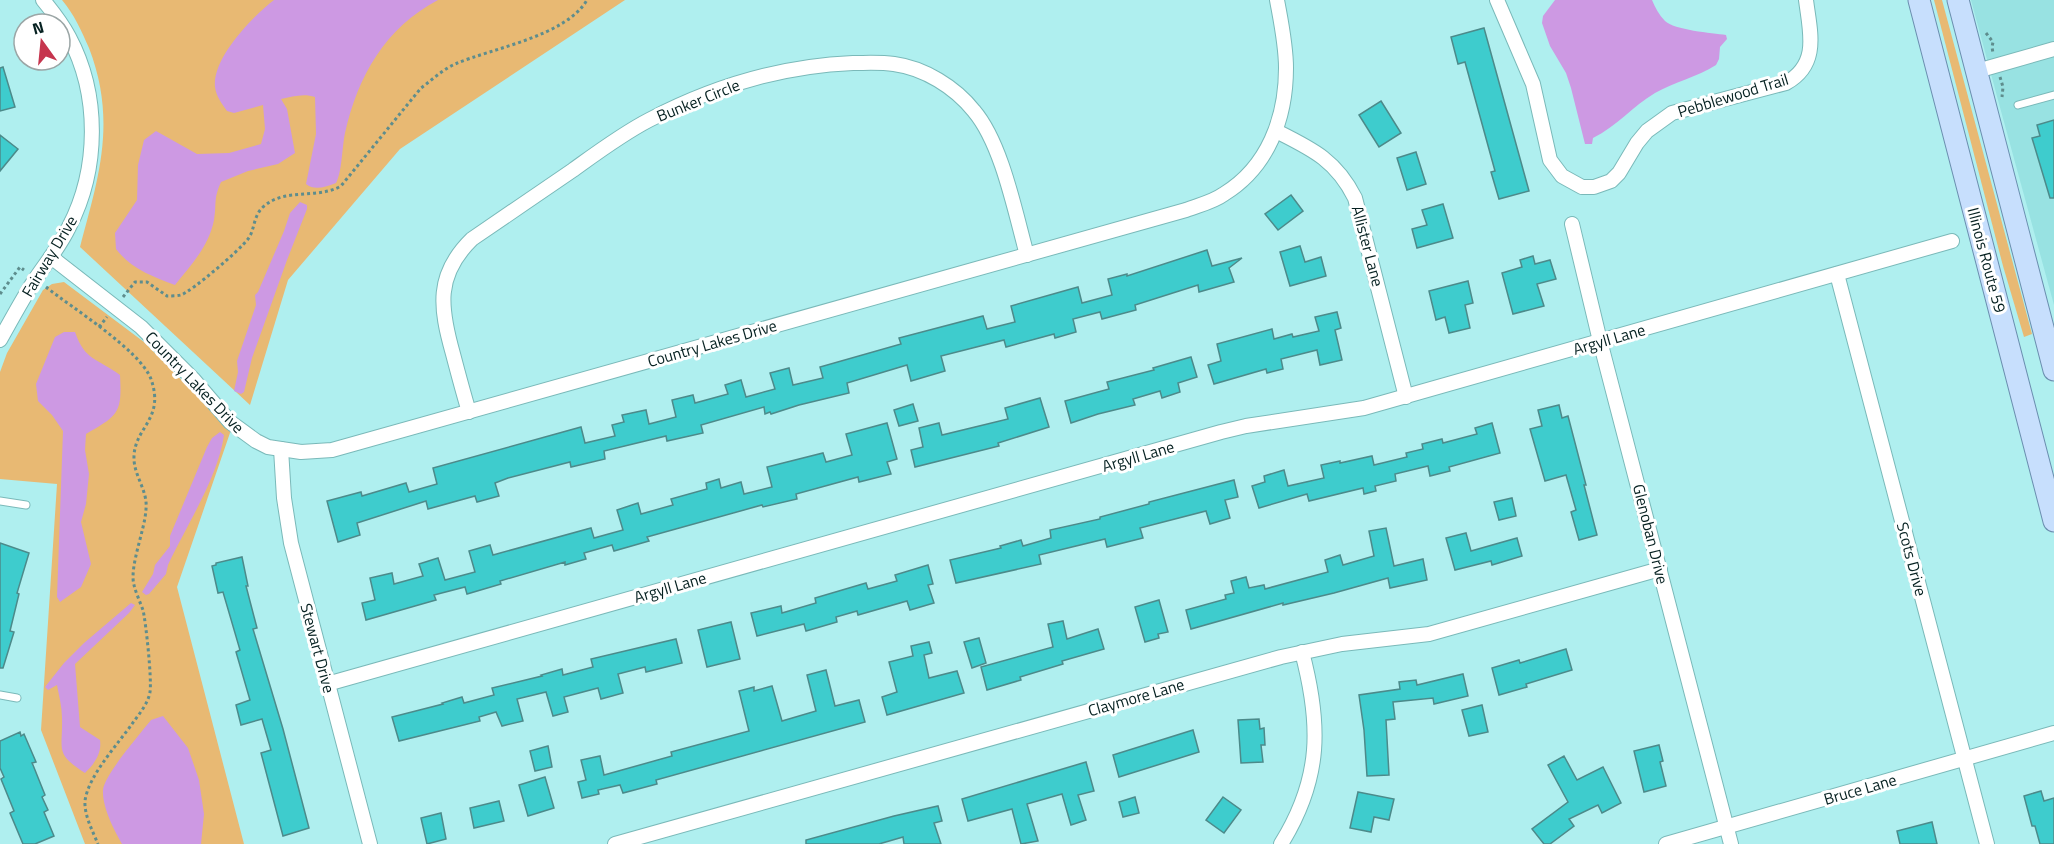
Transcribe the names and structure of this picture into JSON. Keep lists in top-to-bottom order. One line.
{"streets":{"main road":["Illinois Route 59"],"street":["Pebblewood Trail","Bunker Circle","Allister Lane","Fairway Drive","Argyll Lane","Country Lakes Drive","Glenoban Drive","Scots Drive","Stewart Drive","Claymore Lane","Bruce Lane"]},"crossings":[["Bunker Circle","Country Lakes Drive"],["Allister Lane","Argyll Lane"],["Allister Lane","Country Lakes Drive"],["Fairway Drive","Country Lakes Drive"],["Argyll Lane","Glenoban Drive"],["Argyll Lane","Scots Drive"],["Argyll Lane","Stewart Drive"],["Country Lakes Drive","Stewart Drive"],["Glenoban Drive","Claymore Lane"],["Glenoban Drive","Bruce Lane"],["Scots Drive","Bruce Lane"]],"north":"top"}
